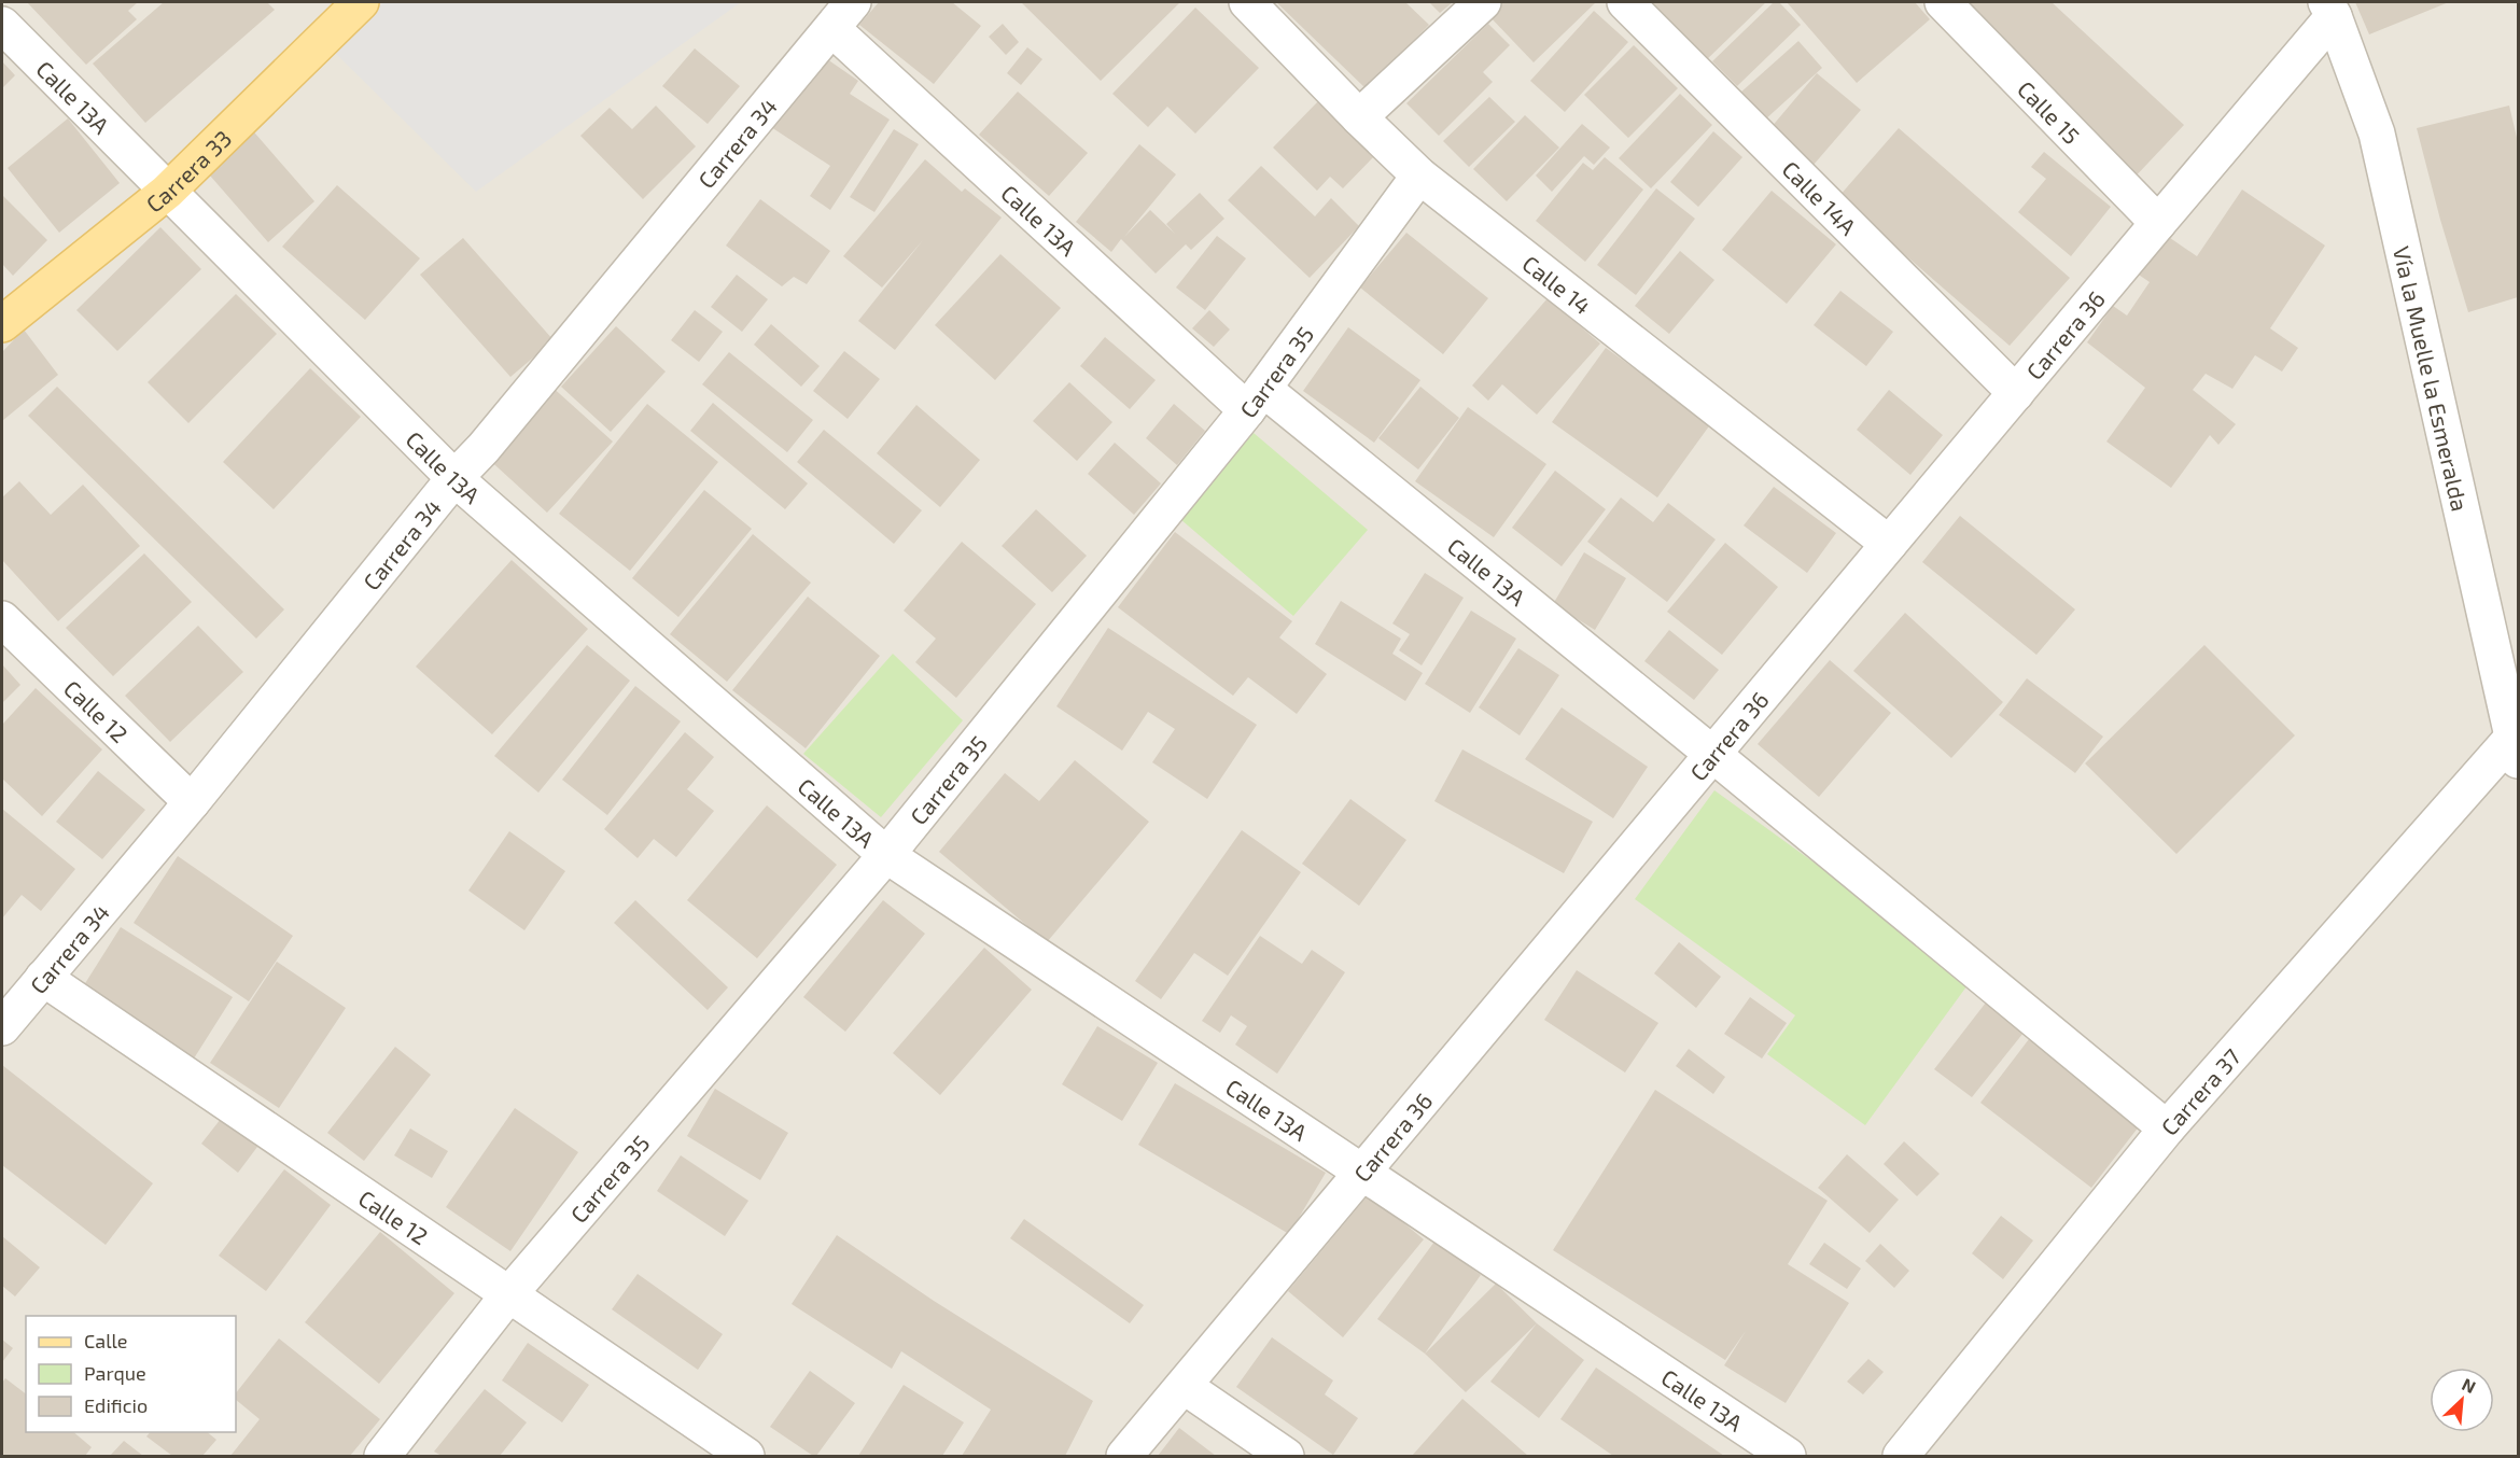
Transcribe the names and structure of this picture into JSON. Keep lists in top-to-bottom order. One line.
{"streets":{"main road":["Carrera 33"],"street":["Calle 13A","Calle 15","Carrera 34","Calle 14A","Calle 14","Carrera 36","Carrera 35","Vía la Muelle la Esmeralda","Calle 12","Carrera 37"]},"crossings":[["Calle 13A","Carrera 34"],["Calle 13A","Carrera 33"],["Calle 13A","Carrera 36"],["Calle 13A","Carrera 35"],["Calle 13A","Carrera 37"],["Calle 15","Carrera 36"],["Carrera 34","Calle 12"],["Calle 14A","Carrera 36"],["Calle 14","Carrera 36"],["Calle 14","Carrera 35"],["Carrera 36","Vía la Muelle la Esmeralda"],["Carrera 35","Calle 12"],["Vía la Muelle la Esmeralda","Carrera 37"]],"legend":["Calle","Parque","Edificio"],"north":"top right"}
